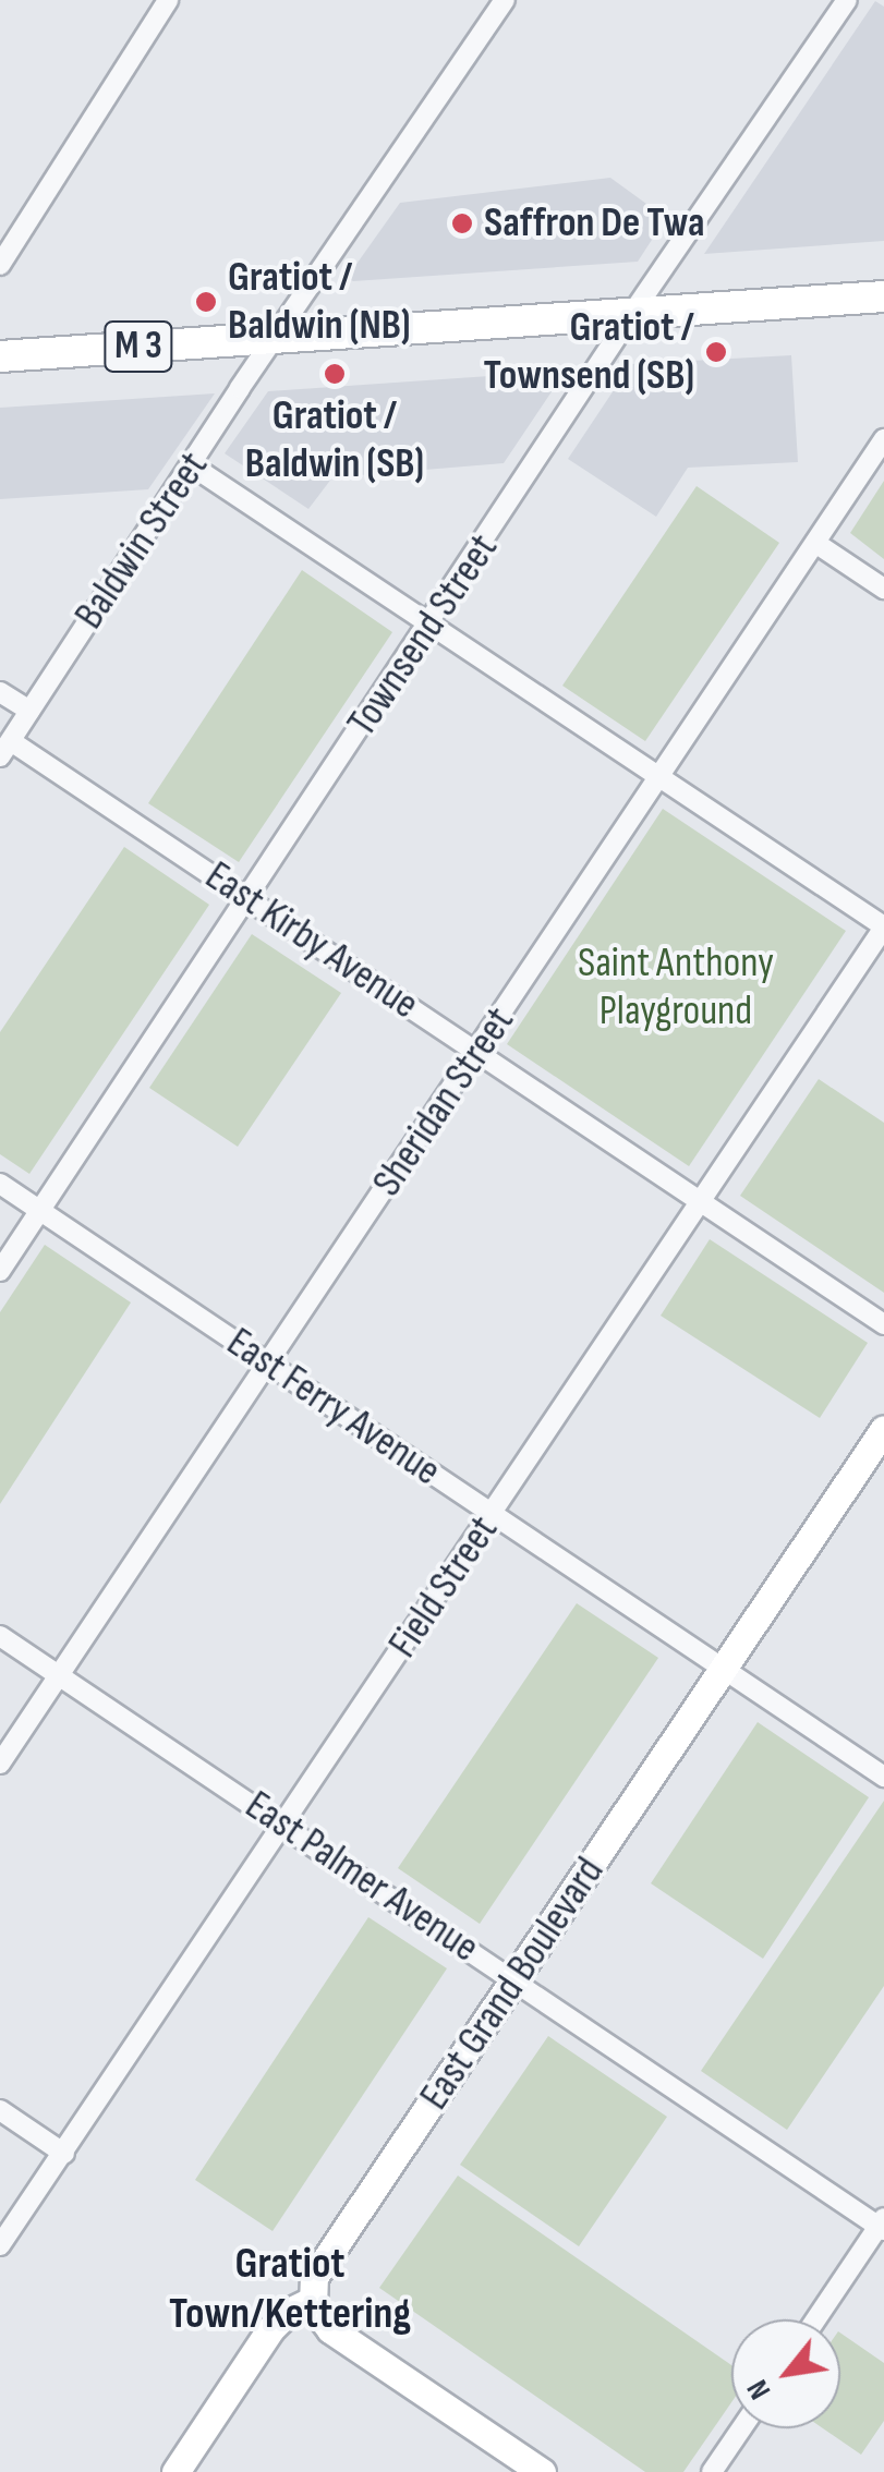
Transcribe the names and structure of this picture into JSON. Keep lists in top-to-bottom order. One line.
{"streets":{"main road":["M 3","East Grand Boulevard"],"street":["Baldwin Street","Townsend Street","East Kirby Avenue","Sheridan Street","East Ferry Avenue","Field Street","East Palmer Avenue"]},"crossings":[["M 3","Baldwin Street"],["M 3","Townsend Street"],["Baldwin Street","East Kirby Avenue"],["Townsend Street","East Kirby Avenue"],["Townsend Street","East Ferry Avenue"],["East Kirby Avenue","Sheridan Street"],["East Kirby Avenue","Field Street"],["Sheridan Street","East Ferry Avenue"],["Sheridan Street","East Palmer Avenue"],["East Ferry Avenue","Field Street"],["East Ferry Avenue","East Grand Boulevard"],["Field Street","East Palmer Avenue"],["East Palmer Avenue","East Grand Boulevard"]],"districts":["Gratiot Town/Kettering"],"parks":["Saint Anthony Playground"],"places":["Saffron De Twa","Gratiot / Baldwin (NB)","Gratiot / Townsend (SB)","Gratiot / Baldwin (SB)"],"north":"bottom left"}
